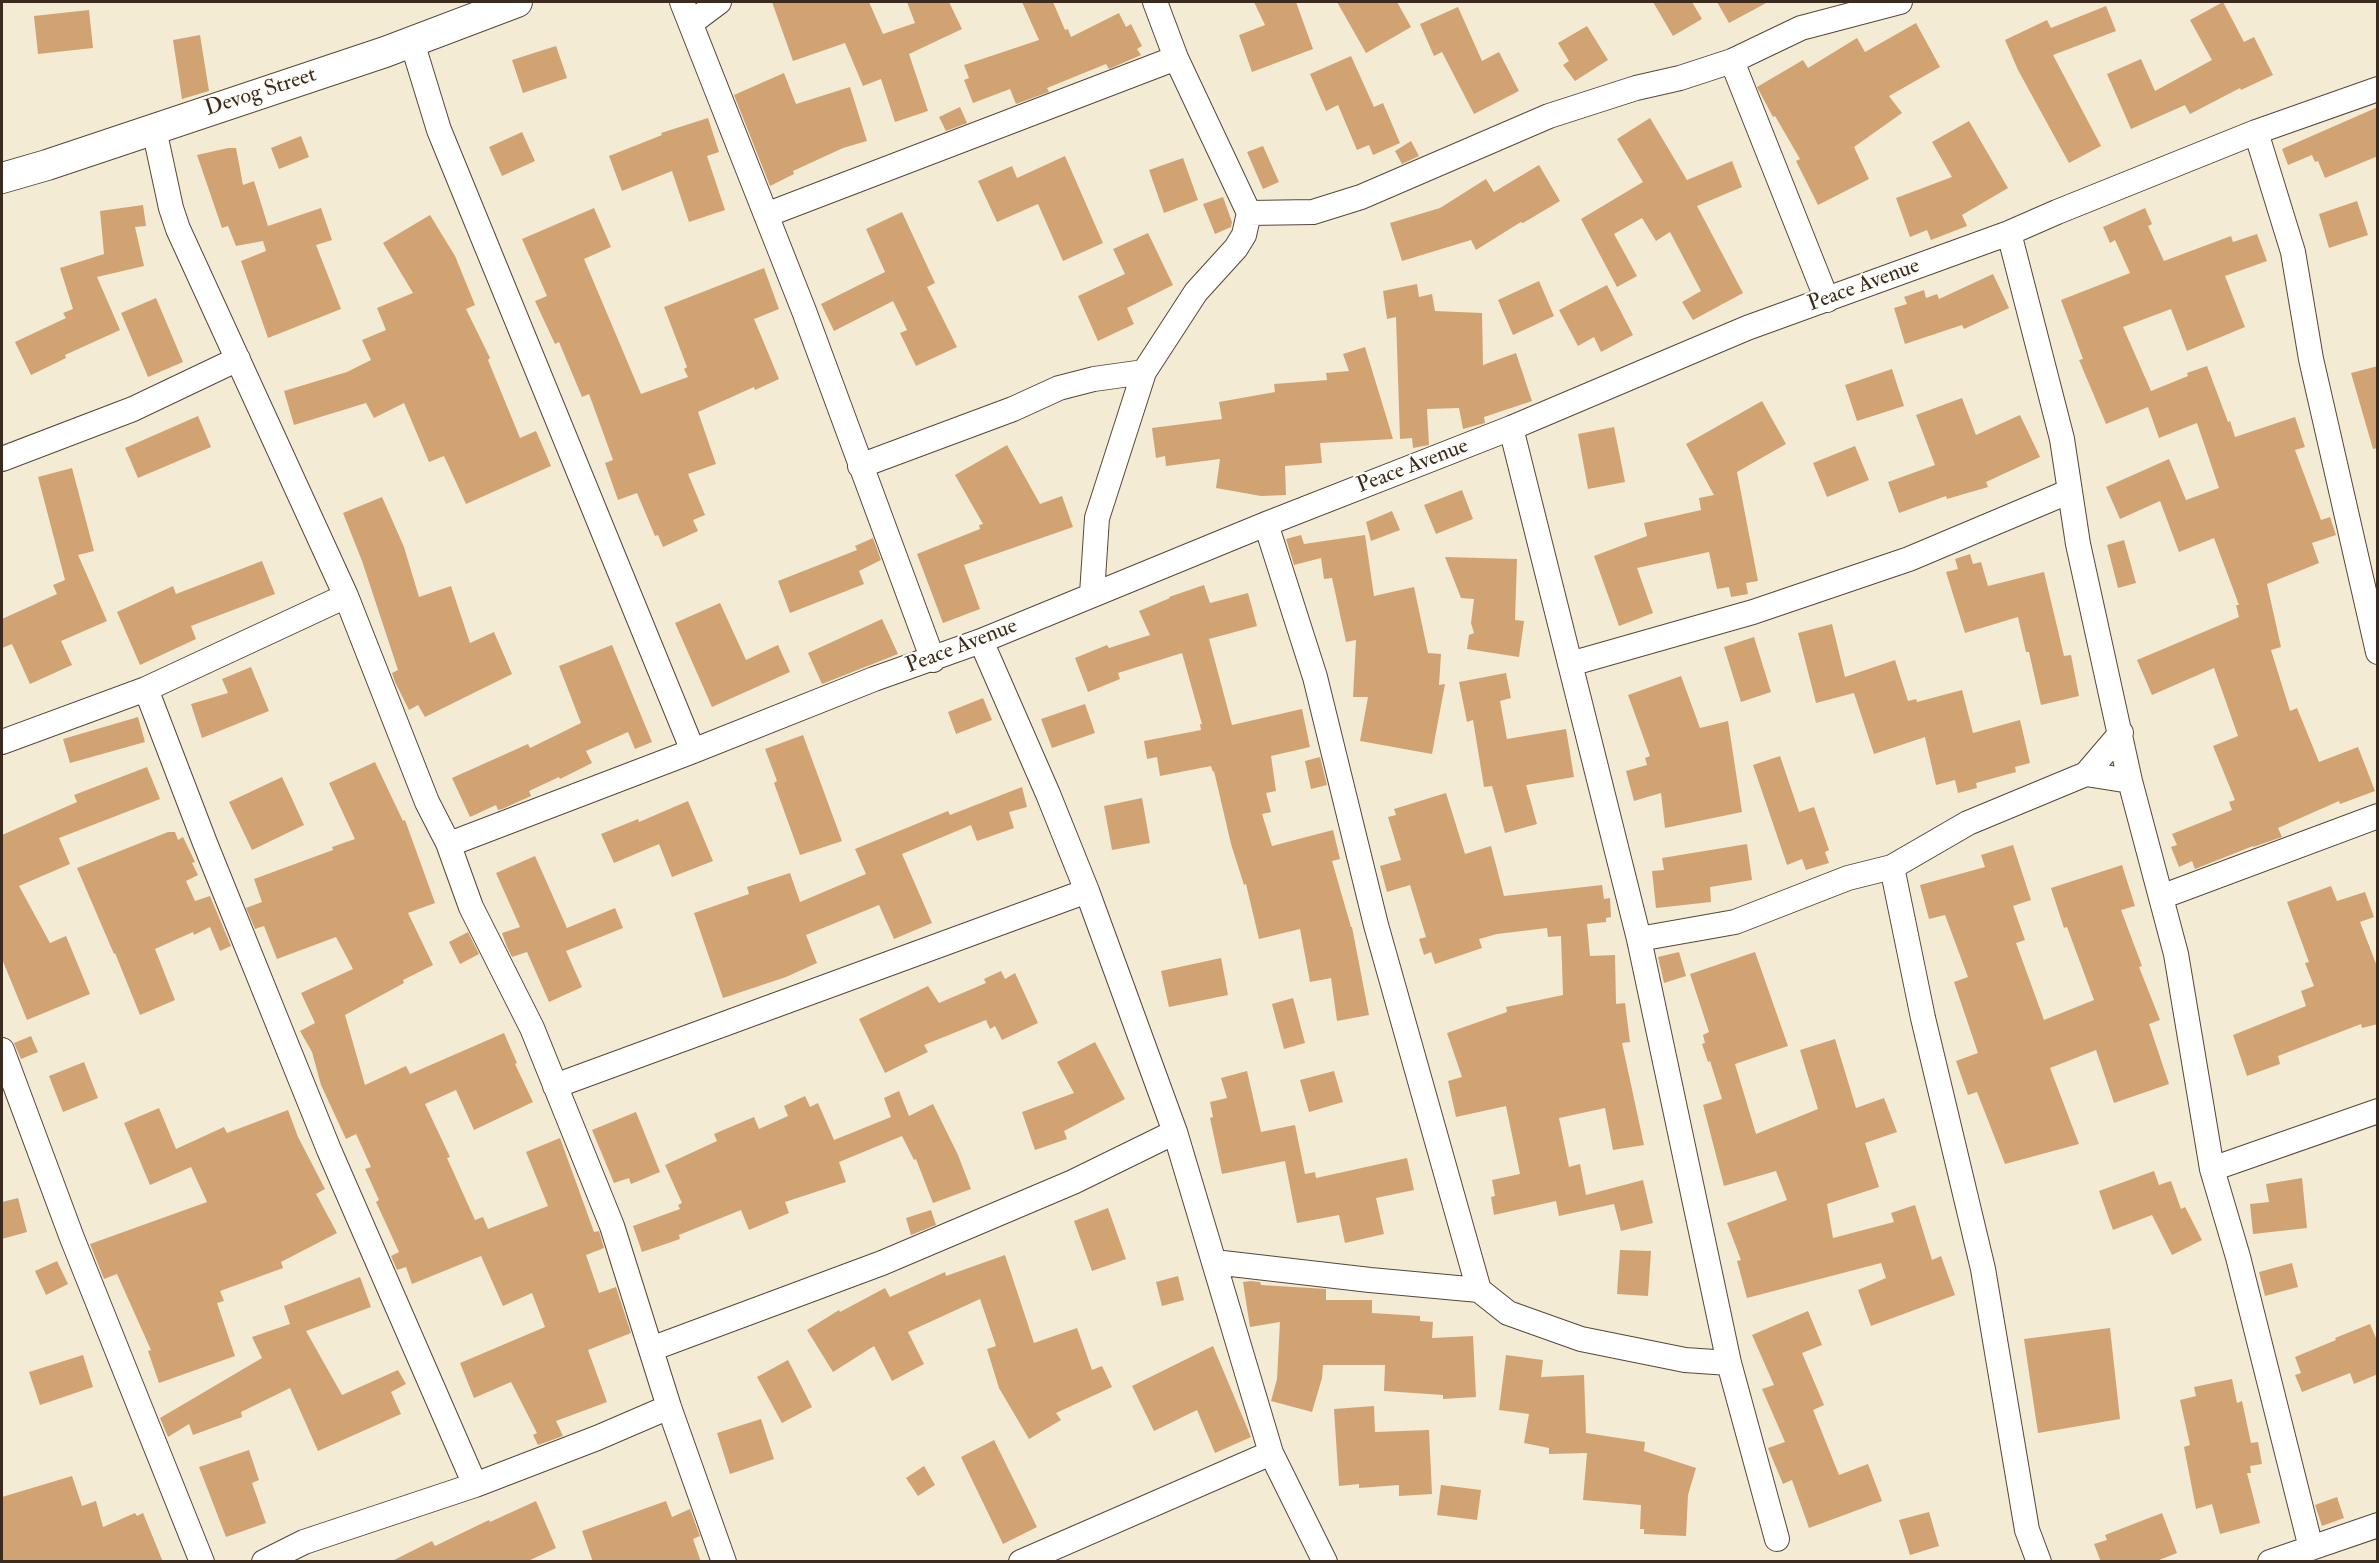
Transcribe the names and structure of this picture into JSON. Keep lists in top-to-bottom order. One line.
{"streets":{"street":["Devog Street","Peace Avenue"]}}
